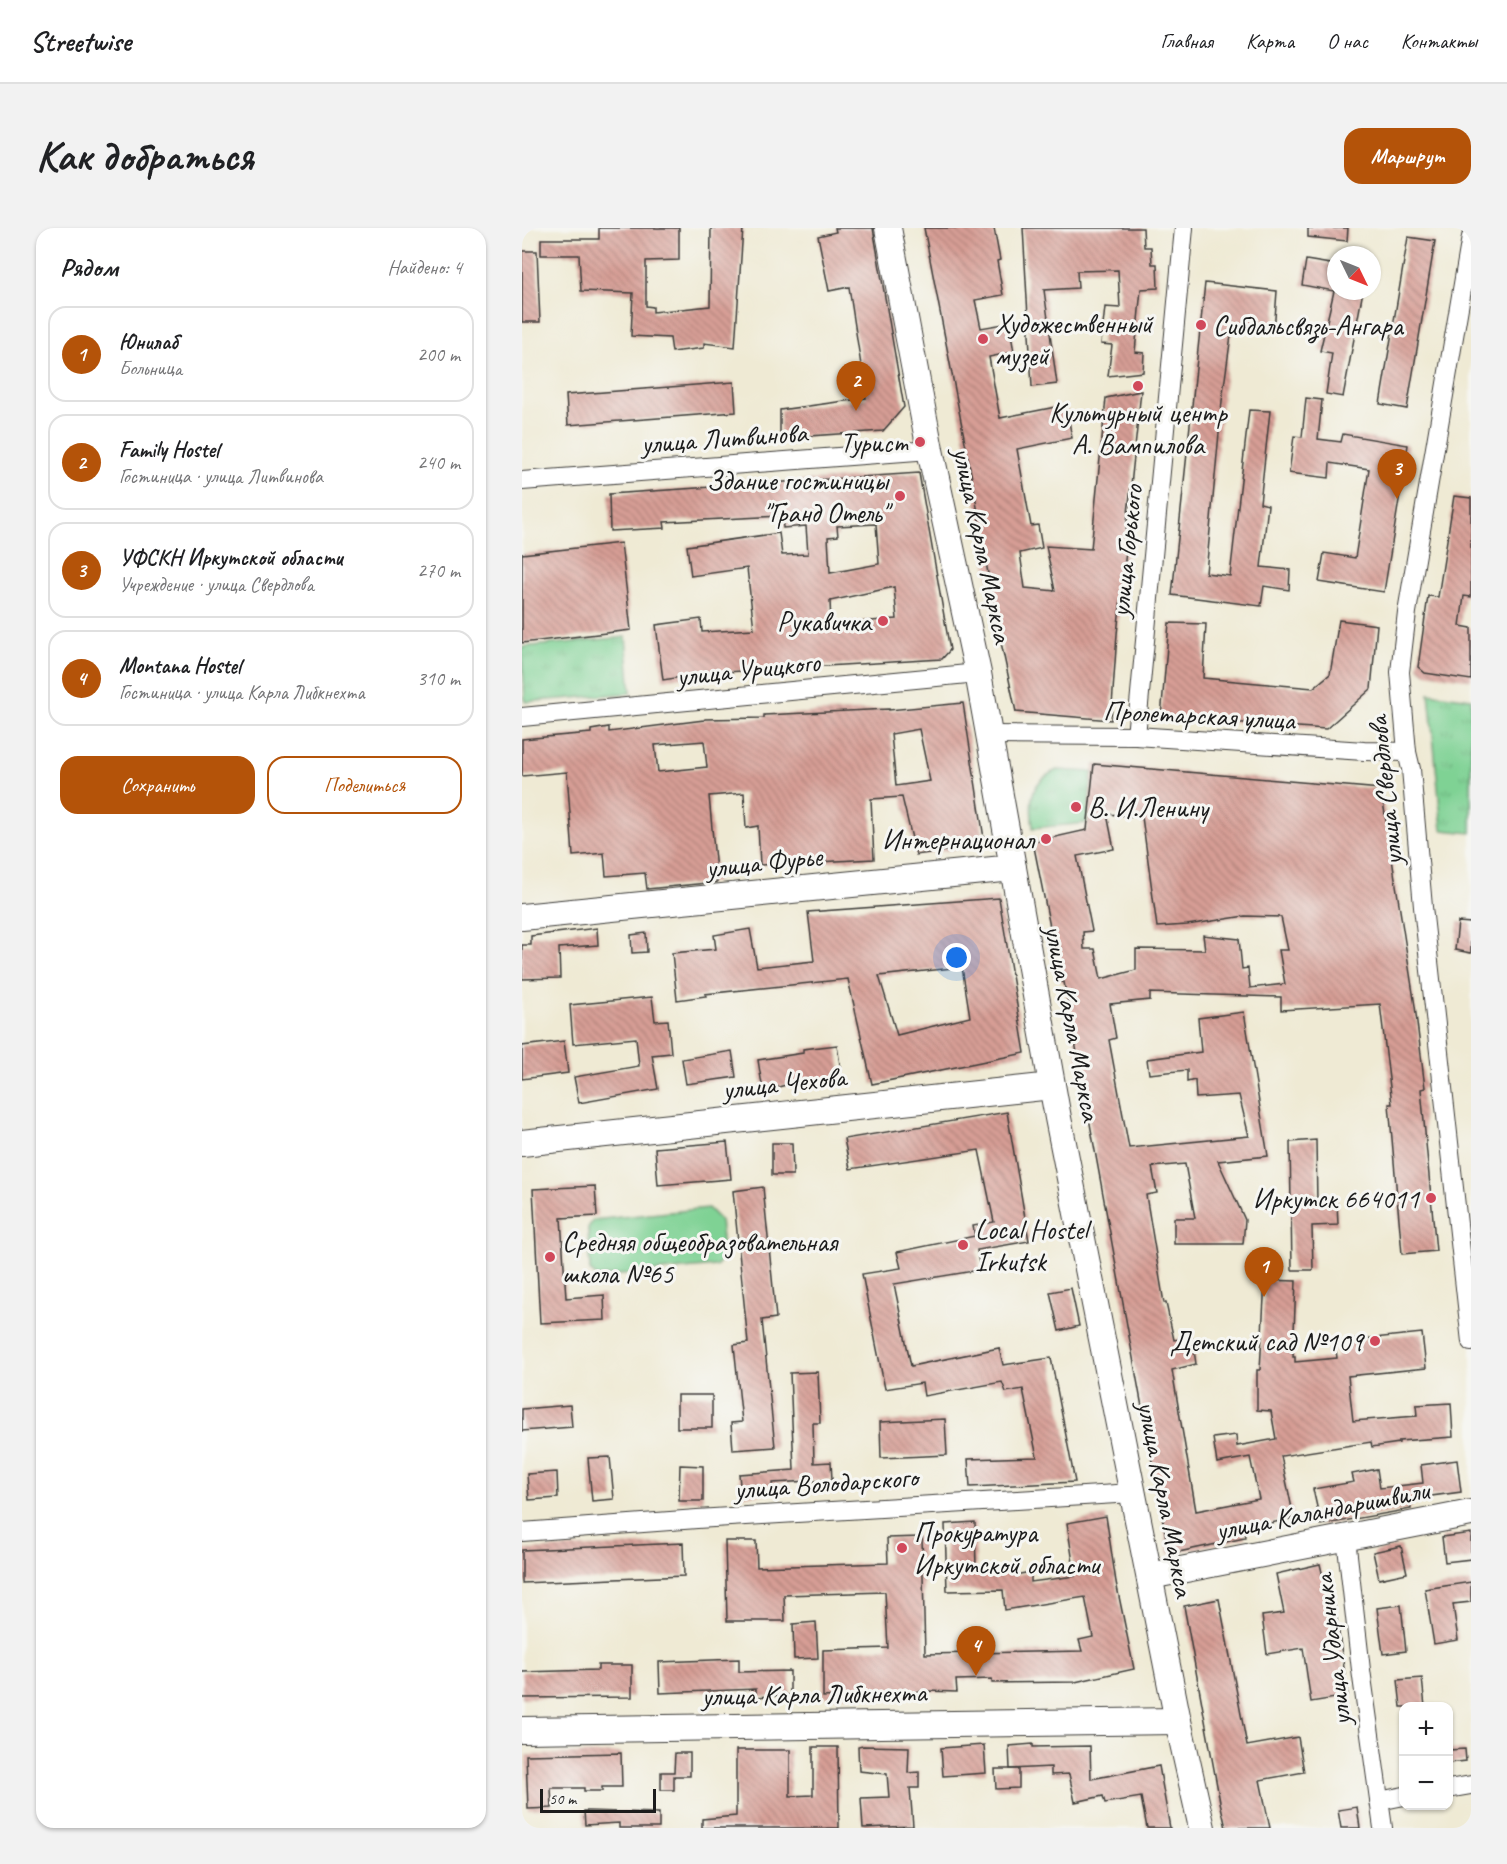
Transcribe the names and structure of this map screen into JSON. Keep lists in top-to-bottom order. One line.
{"streets":{"street":["улица Литвинова","улица Карла Маркса","улица Горького","улица Урицкого","Пролетарская улица","улица Свердлова","улица Фурье","улица Чехова","улица Володарского","улица Каландаришвили","улица Ударника","улица Карла Либкнехта"]},"crossings":[["улица Литвинова","улица Карла Маркса"],["улица Карла Маркса","улица Урицкого"],["улица Карла Маркса","Пролетарская улица"],["улица Карла Маркса","улица Фурье"],["улица Карла Маркса","улица Чехова"],["улица Карла Маркса","улица Володарского"],["улица Карла Маркса","улица Каландаришвили"],["улица Карла Маркса","улица Карла Либкнехта"],["улица Горького","Пролетарская улица"],["Пролетарская улица","улица Свердлова"],["улица Каландаришвили","улица Ударника"]],"places":["Сибдальсвязь-Ангара","Художественный музей","Культурный центр А. Вампилова","Турист","Здание гостиницы \"Гранд Отель\"","Рукавичка","В. И.Ленину","Интернационал","Иркутск 664011","Local Hostel Irkutsk","Средняя общеобразовательная школа №65","Детский сад №109","Прокуратура Иркутской области"],"scale_bar":"50 m","north":"bottom right","page":{"header":"Streetwise","nav":["Главная","Карта","О нас","Контакты"],"buttons":["Маршрут",["Сохранить","Поделиться"]],"title":"Как добраться","heading":["Рядом","Найдено: 4"],"list":[{"mark":"1","name":"Юнилаб","note":"Больница","value":"200 m"},{"mark":"2","name":"Family Hostel","note":"Гостиница · улица Литвинова","value":"240 m"},{"mark":"3","name":"УФСКН Иркутской области","note":"Учреждение · улица Свердлова","value":"270 m"},{"mark":"4","name":"Montana Hostel","note":"Гостиница · улица Карла Либкнехта","value":"310 m"}],"pins":["2","3","1","4"],"map_buttons":["+","−"],"scale":"50 m"}}
